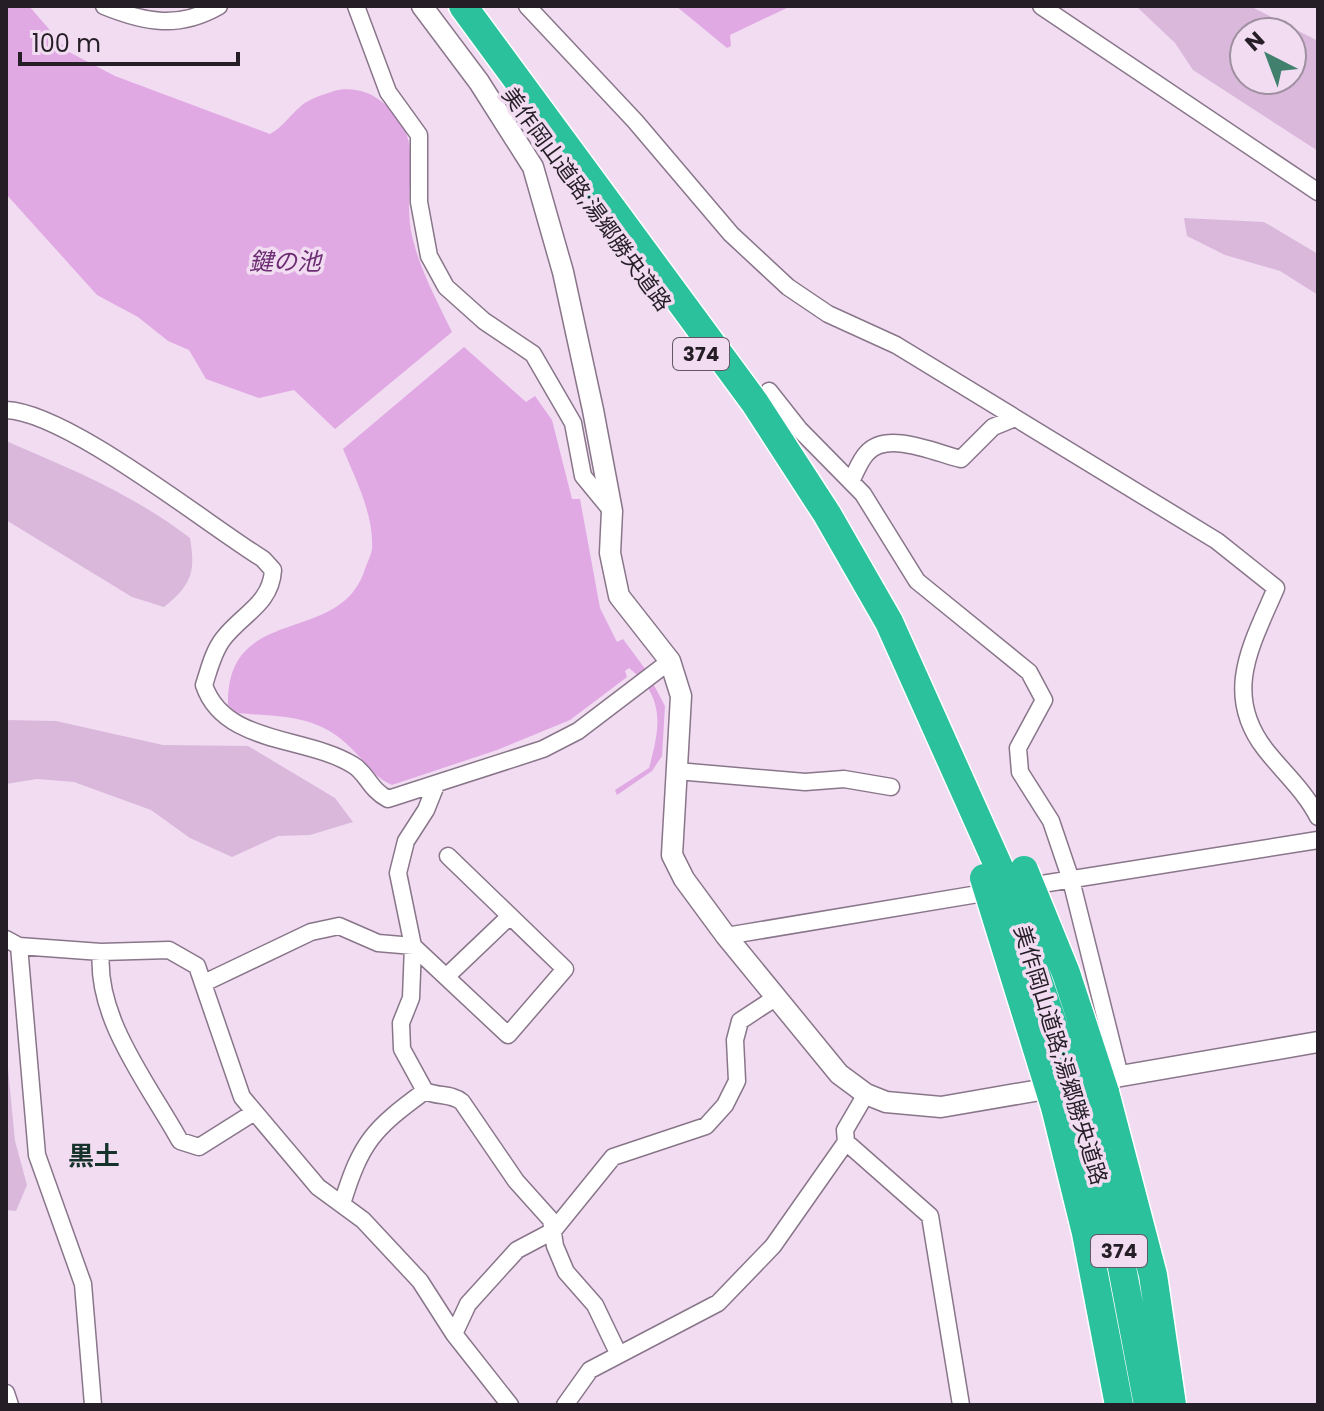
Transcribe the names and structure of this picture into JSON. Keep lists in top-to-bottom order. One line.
{"streets":{"highway":["美作岡山道路;湯郷勝央道路","374"]},"districts":["黒土"],"water":["鍵の池"],"scale_bar":"100 m","north":"top left"}
